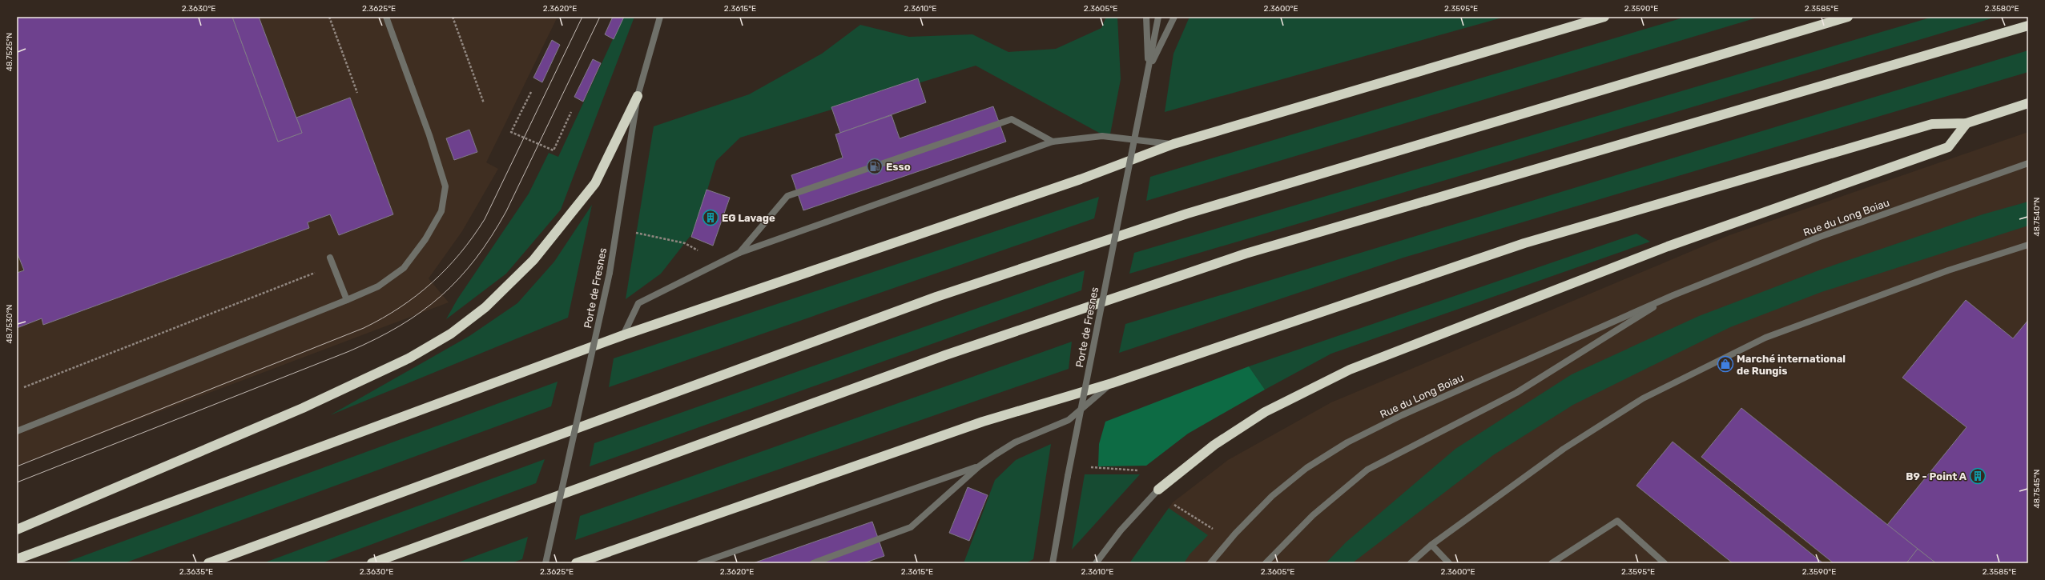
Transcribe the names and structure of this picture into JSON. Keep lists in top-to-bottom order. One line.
{"streets":{"street":["Rue du Long Boiau","Porte de Fresnes"]},"places":{"fuel station":["Esso"],"building":["EG Lavage","B9 - Point A"],"shop":["Marché international de Rungis"]},"coordinates":["2.3630°E","2.3625°E","2.3620°E","2.3615°E","2.3610°E","2.3605°E","2.3600°E","2.3595°E","2.3590°E","2.3585°E","2.3580°E","48.7525°N","48.7540°N","48.7530°N","48.7545°N","2.3635°E"]}
